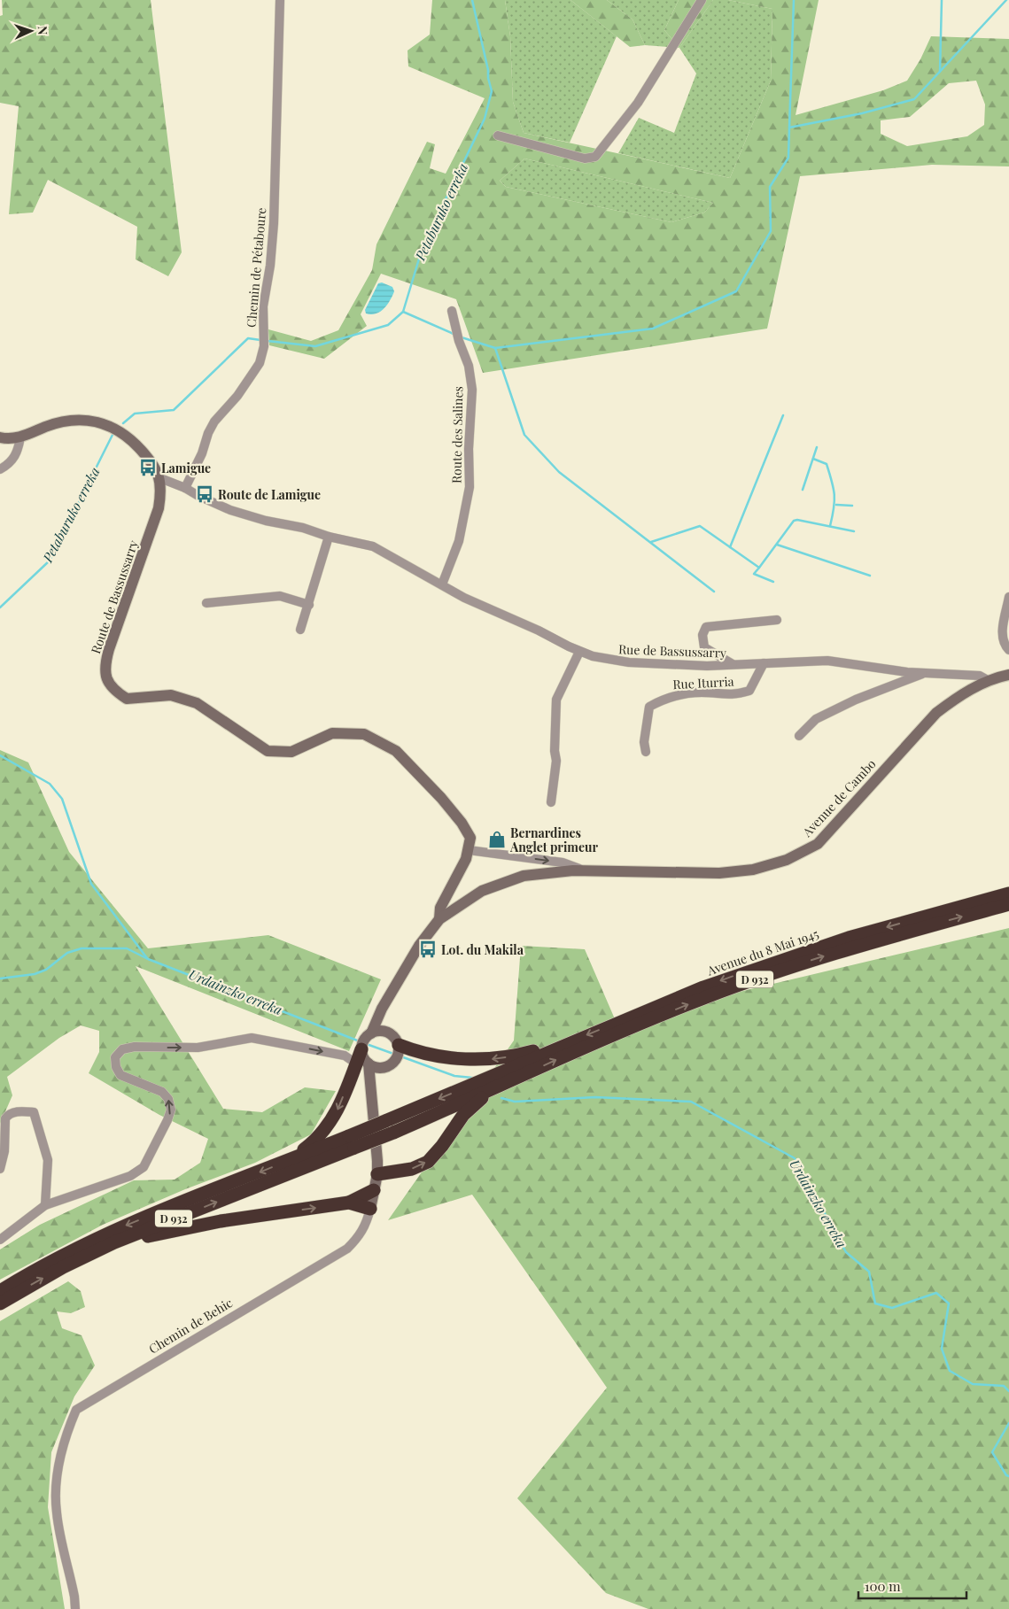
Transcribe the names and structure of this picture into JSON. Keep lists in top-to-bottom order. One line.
{"streets":{"highway":["Avenue du 8 Mai 1945","D 932"],"street":["Chemin de Pétaboure","Route des Salines","Route de Bassussarry","Rue de Bassussarry","Rue Iturria","Avenue de Cambo","Chemin de Behic"]},"crossings":[["Route des Salines","Rue de Bassussarry"],["Route de Bassussarry","Avenue de Cambo"],["Rue de Bassussarry","Rue Iturria"],["Rue de Bassussarry","Avenue de Cambo"],["Avenue de Cambo","Chemin de Behic"],["Avenue du 8 Mai 1945","D 932"]],"water":["Petaburuko erreka","Urdainzko erreka"],"places":{"bus stop":["Lamigue","Route de Lamigue","Lot. du Makila"],"shop":["Bernardines Anglet primeur"]},"scale_bar":"100 m","north":"right"}
